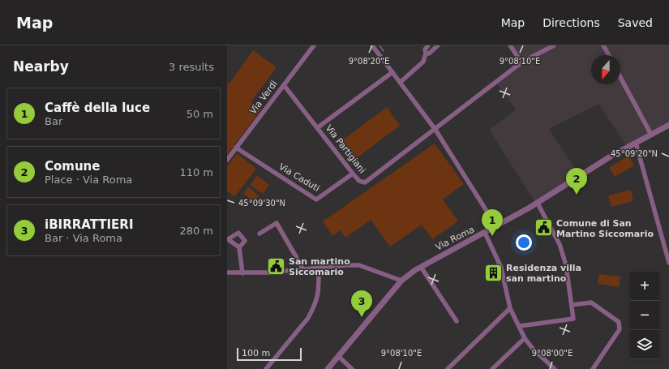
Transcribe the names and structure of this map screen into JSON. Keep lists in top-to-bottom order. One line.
{"streets":{"street":["Via Verdi","Via Partigiani","Via Caduti","Via Roma"]},"crossings":[["Via Verdi","Via Partigiani"],["Via Verdi","Via Caduti"],["Via Partigiani","Via Caduti"]],"places":{"public building":["Comune di San Martino Siccomario","San martino Siccomario"],"building":["Residenza villa san martino"]},"scale_bar":"100 m","north":"bottom","page":{"header":"Map","nav":["Map","Directions","Saved"],"heading":["Nearby","3 results"],"list":[{"mark":"1","name":"Caffè della luce","note":"Bar","value":"50 m"},{"mark":"2","name":"Comune","note":"Place · Via Roma","value":"110 m"},{"mark":"3","name":"iBIRRATTIERI","note":"Bar · Via Roma","value":"280 m"}],"pins":["2","1","3"],"map_buttons":["+","−"],"scale":"100 m"},"coordinates":["9°08'20\"E","9°08'10\"E","45°09'20\"N","45°09'30\"N","9°08'00\"E"]}
